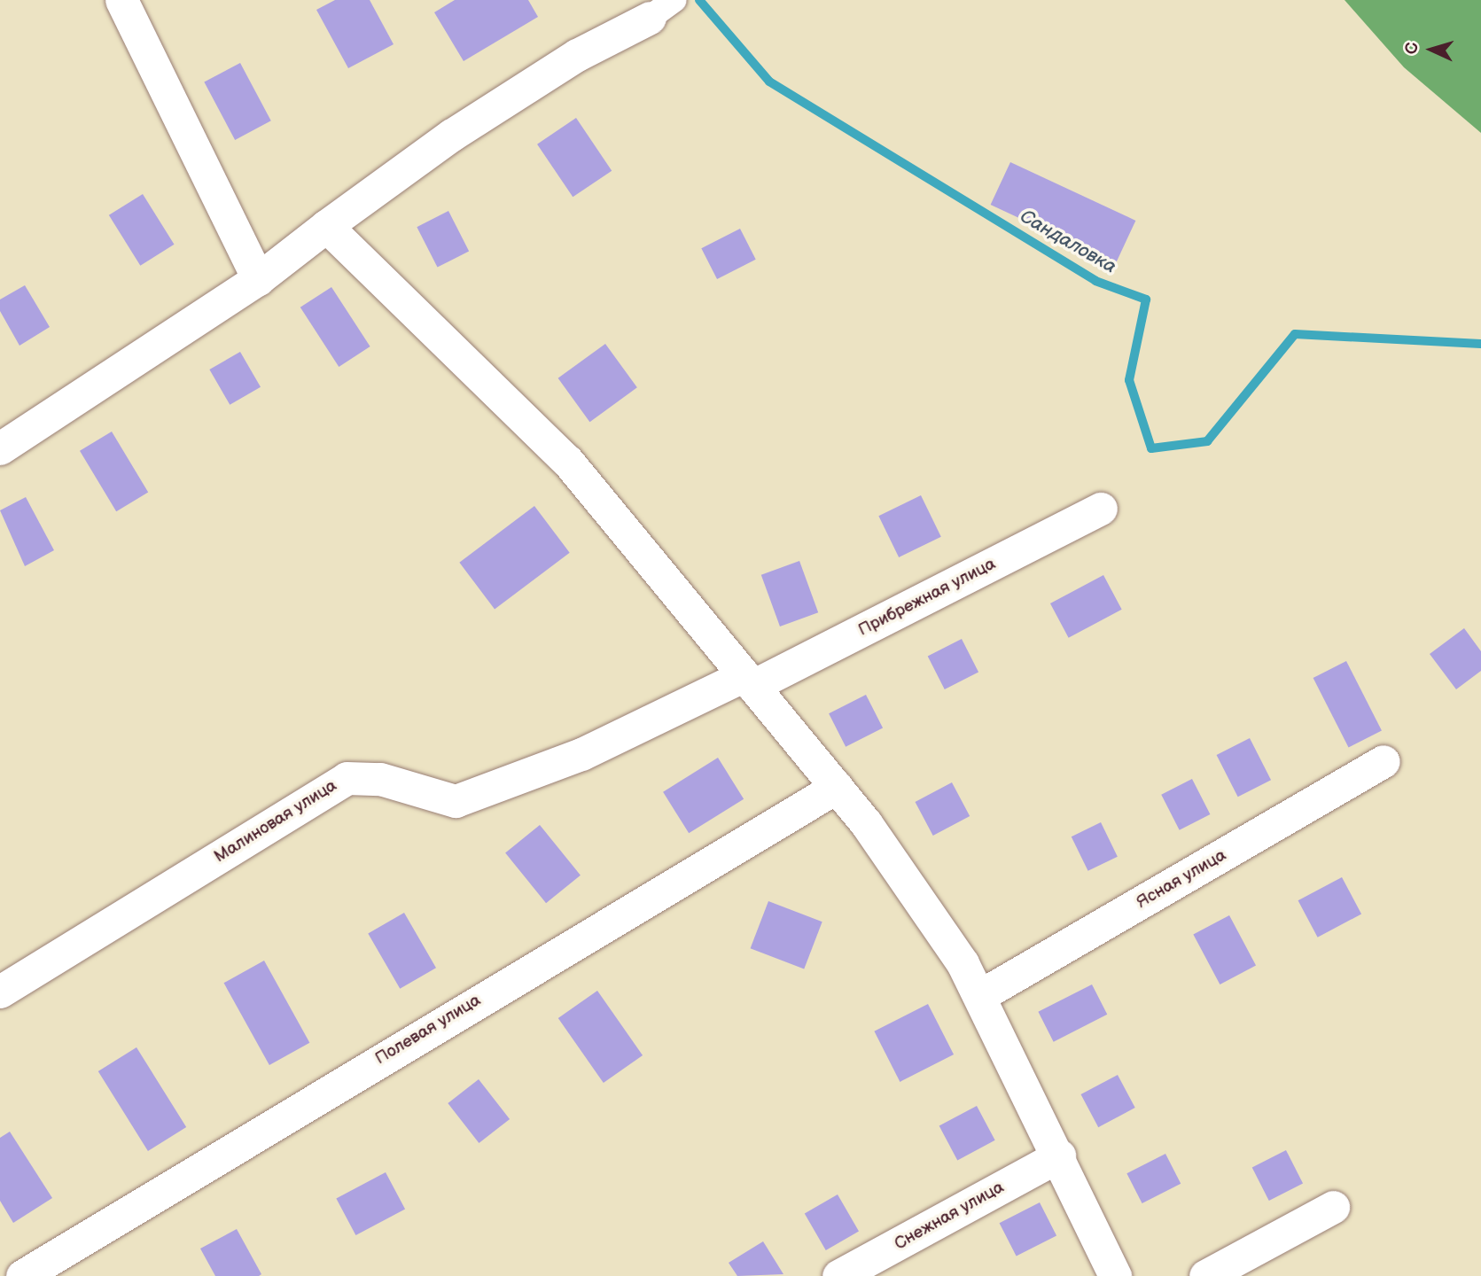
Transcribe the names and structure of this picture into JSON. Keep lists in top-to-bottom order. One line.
{"streets":{"street":["Прибрежная улица","Малиновая улица","Ясная улица","Полевая улица","Снежная улица"]},"crossings":[["Прибрежная улица","Малиновая улица"]],"water":["Сандаловка"],"north":"left"}
